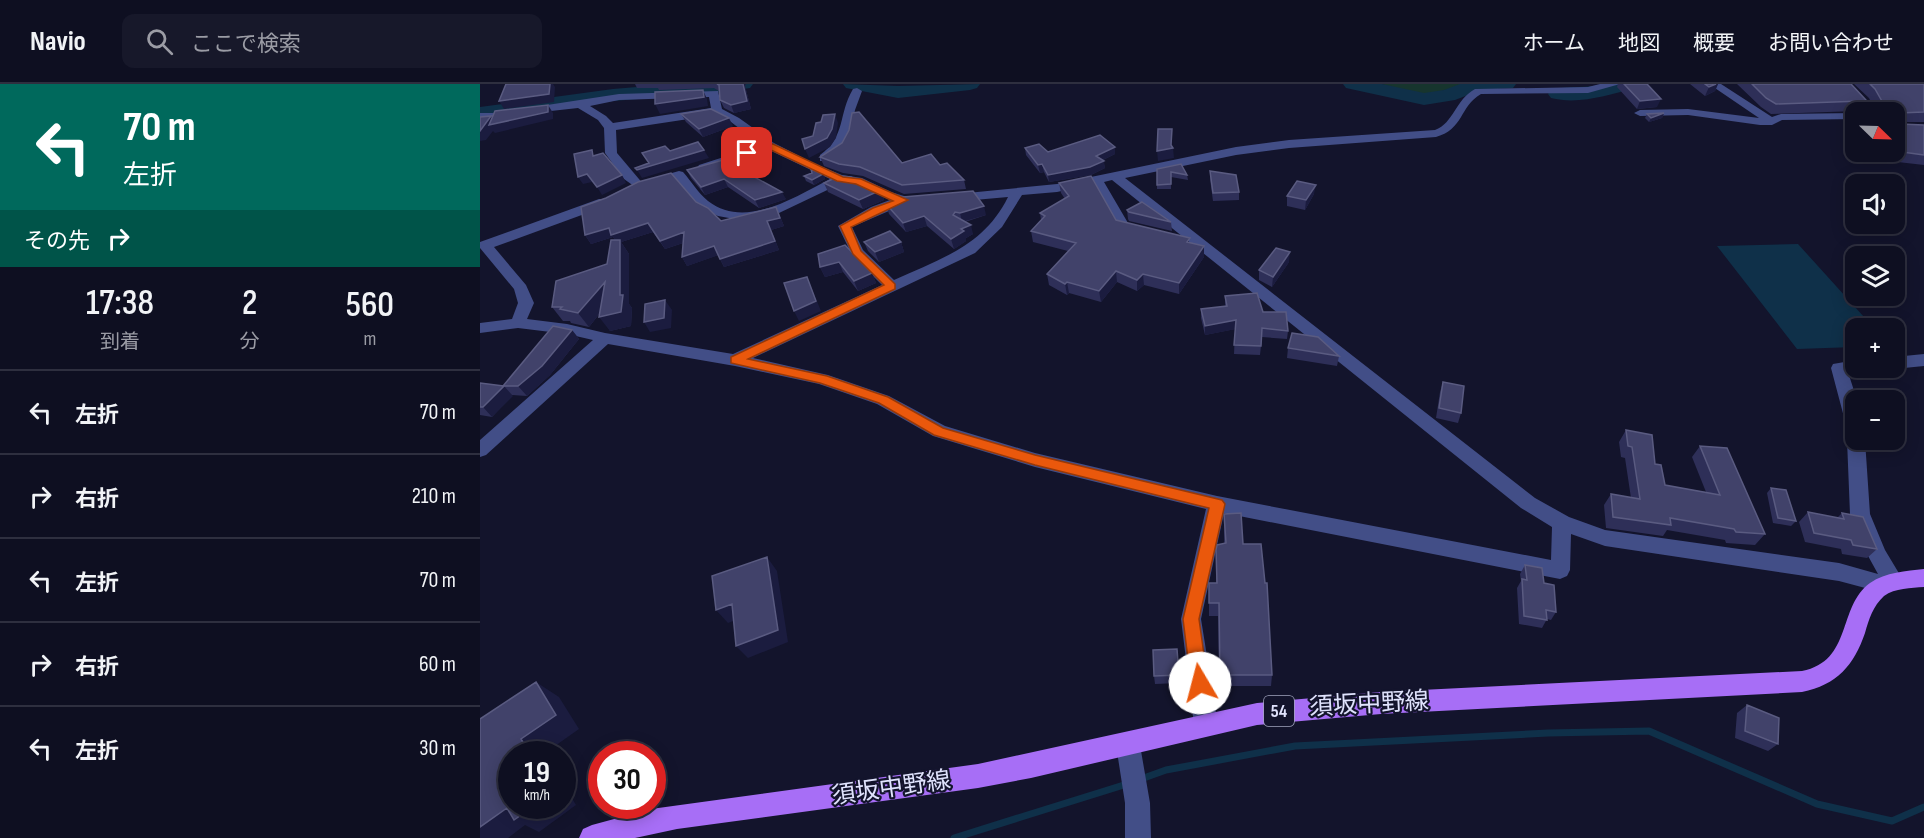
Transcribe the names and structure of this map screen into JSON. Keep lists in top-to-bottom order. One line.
{"streets":{"main road":["須坂中野線","54"]},"north":"bottom right","page":{"header":"Navio","search":"ここで検索","nav":["ホーム","地図","概要","お問い合わせ"],"turn":["70 m","左折"],"map_buttons":["+","−"],"then":"その先","eta":["17:38","到着","2","分","560","m"],"list":[{"name":"左折","value":"70 m"},{"name":"右折","value":"210 m"},{"name":"左折","value":"70 m"},{"name":"右折","value":"60 m"},{"name":"左折","value":"30 m"}],"speed":"19 km/h","limit":"30"}}
